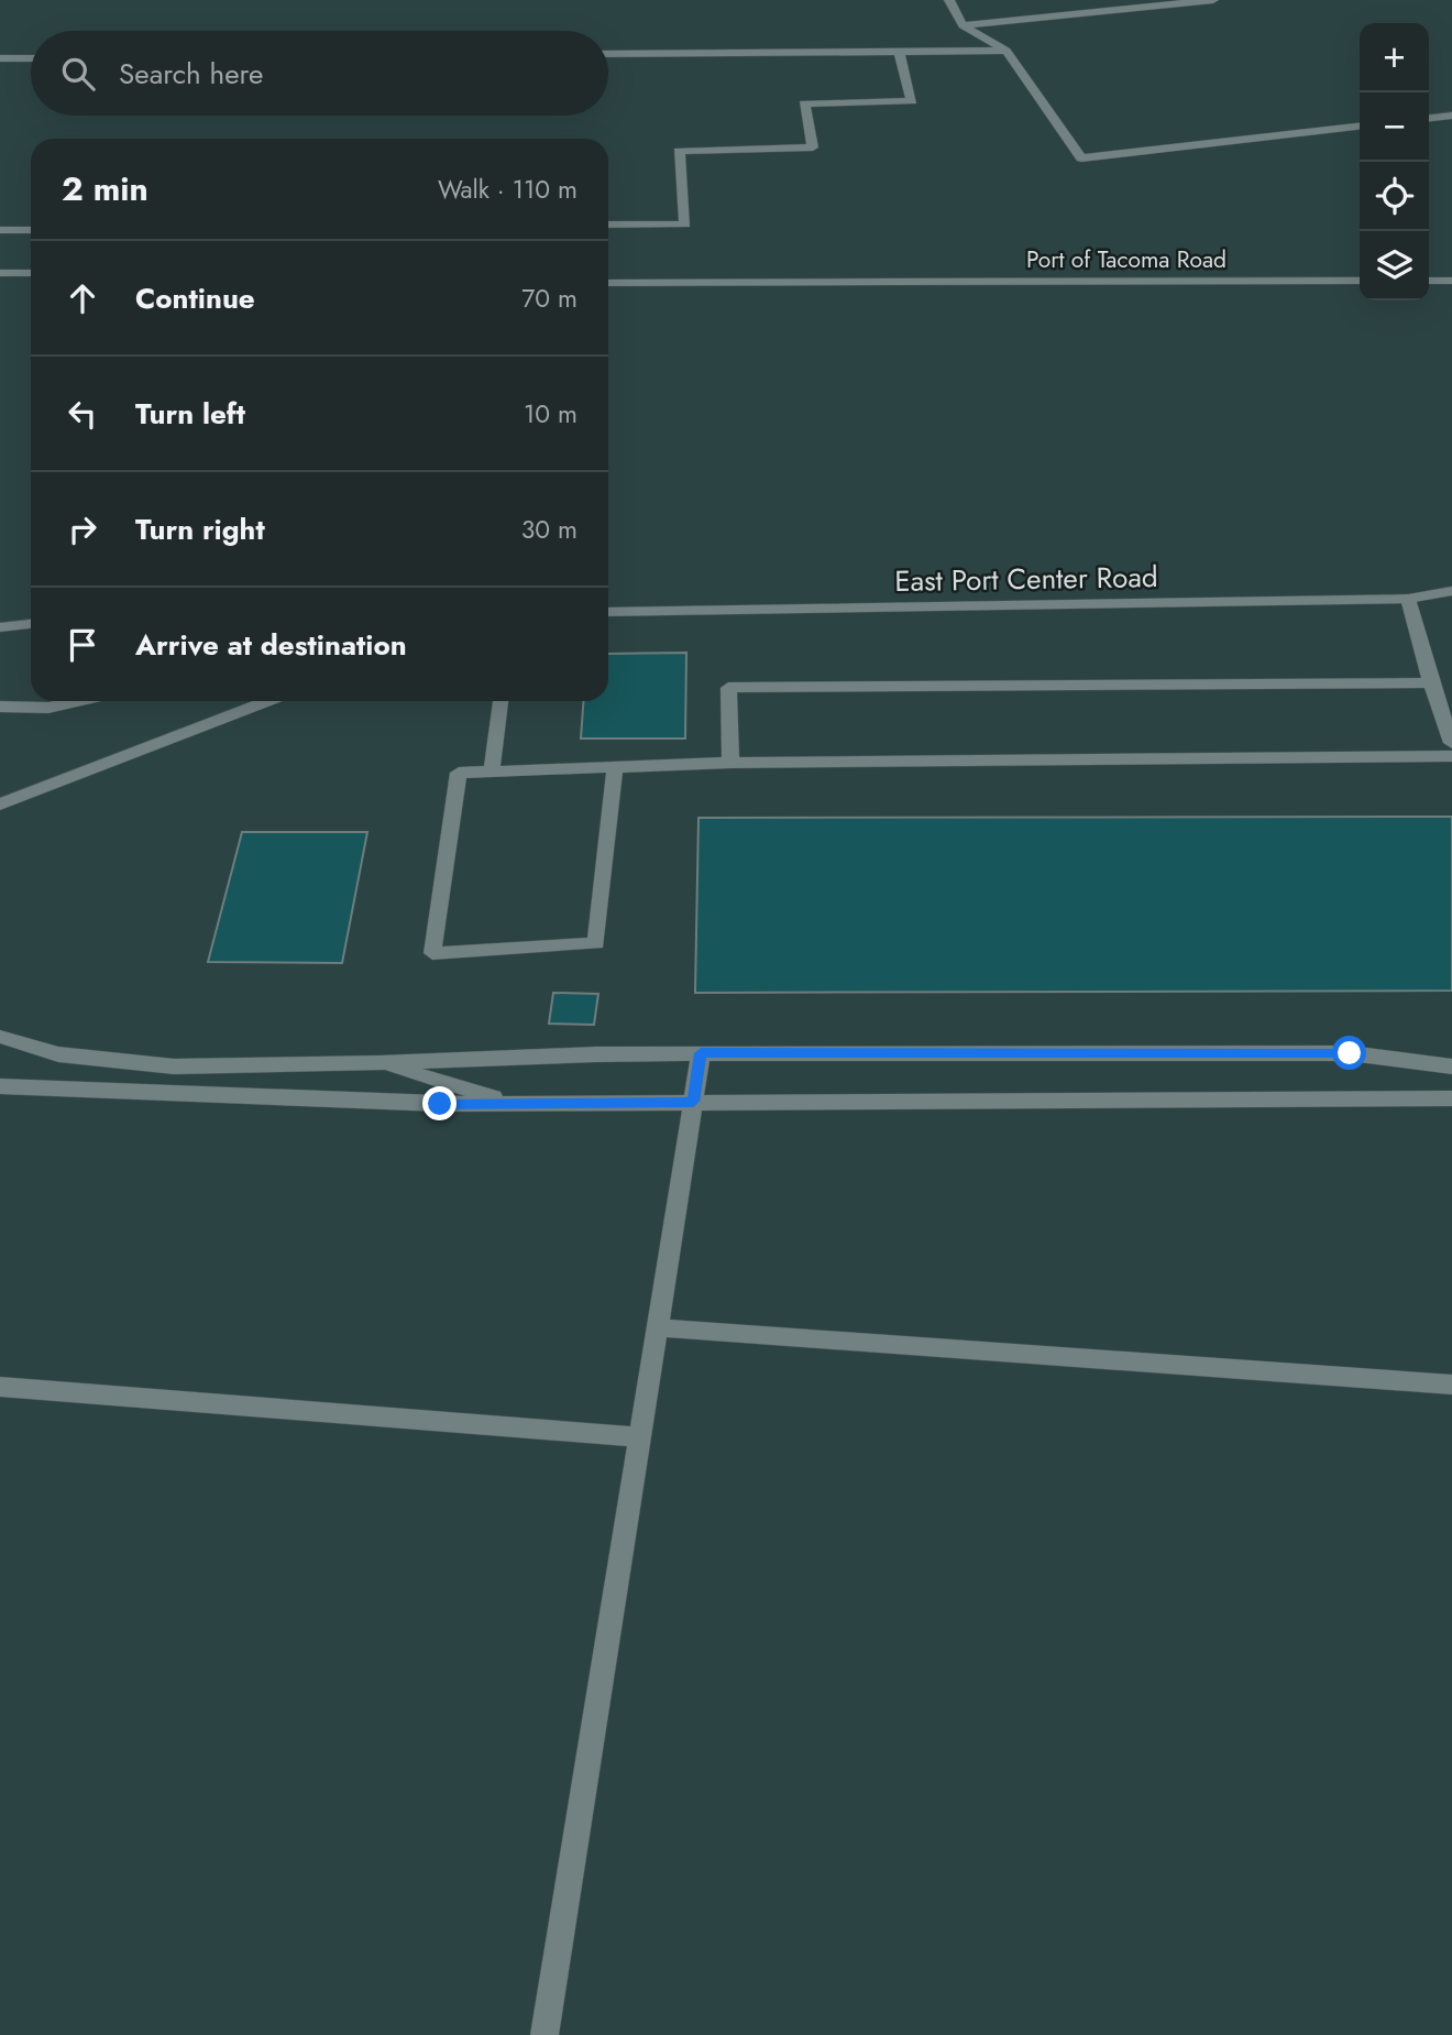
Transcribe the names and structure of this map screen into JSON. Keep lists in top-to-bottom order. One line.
{"streets":{"street":["Port of Tacoma Road","East Port Center Road"]},"page":{"map_buttons":["+","−"],"search":"Search here","heading":["2 min","Walk · 110 m"],"list":[["Continue","70 m"],["Turn left","10 m"],["Turn right","30 m"],"Arrive at destination"]}}
